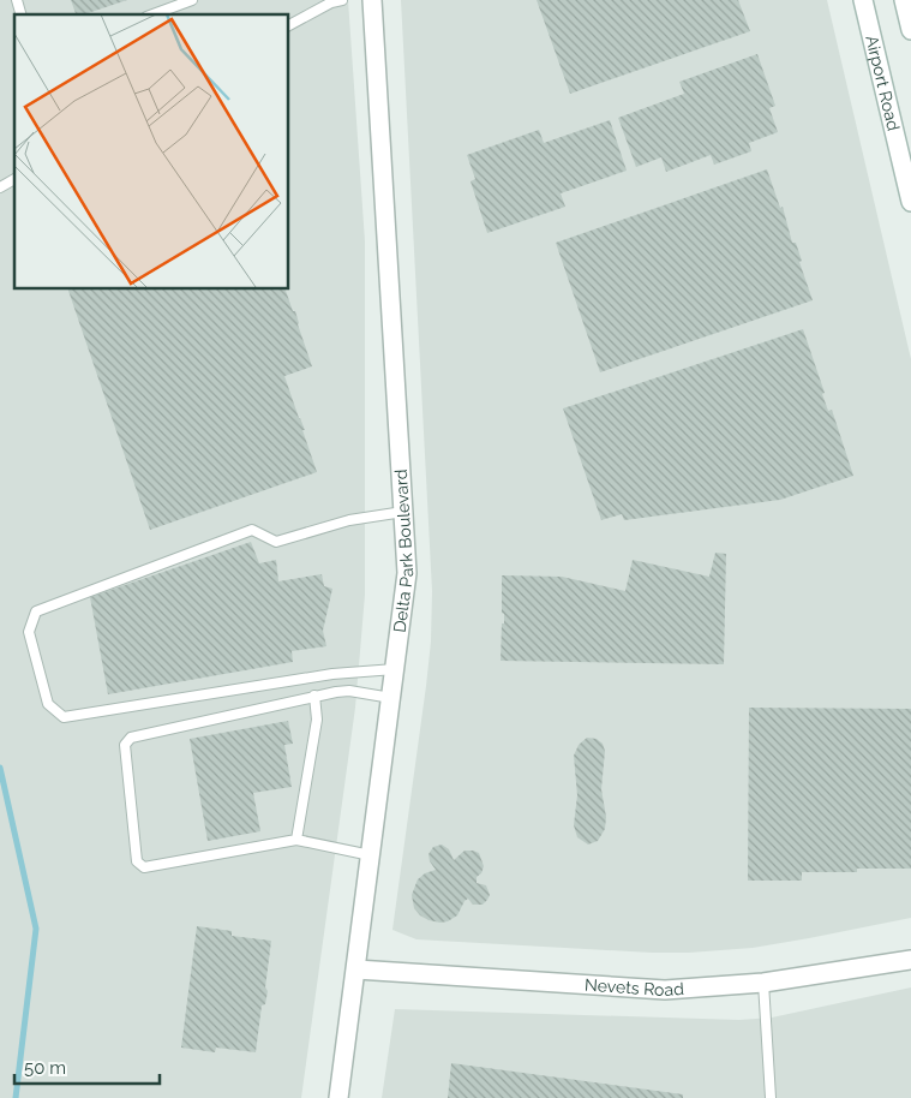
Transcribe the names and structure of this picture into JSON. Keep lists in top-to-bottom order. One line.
{"streets":{"street":["Airport Road","Delta Park Boulevard","Nevets Road"]},"crossings":[["Delta Park Boulevard","Nevets Road"]],"scale_bar":"50 m"}
